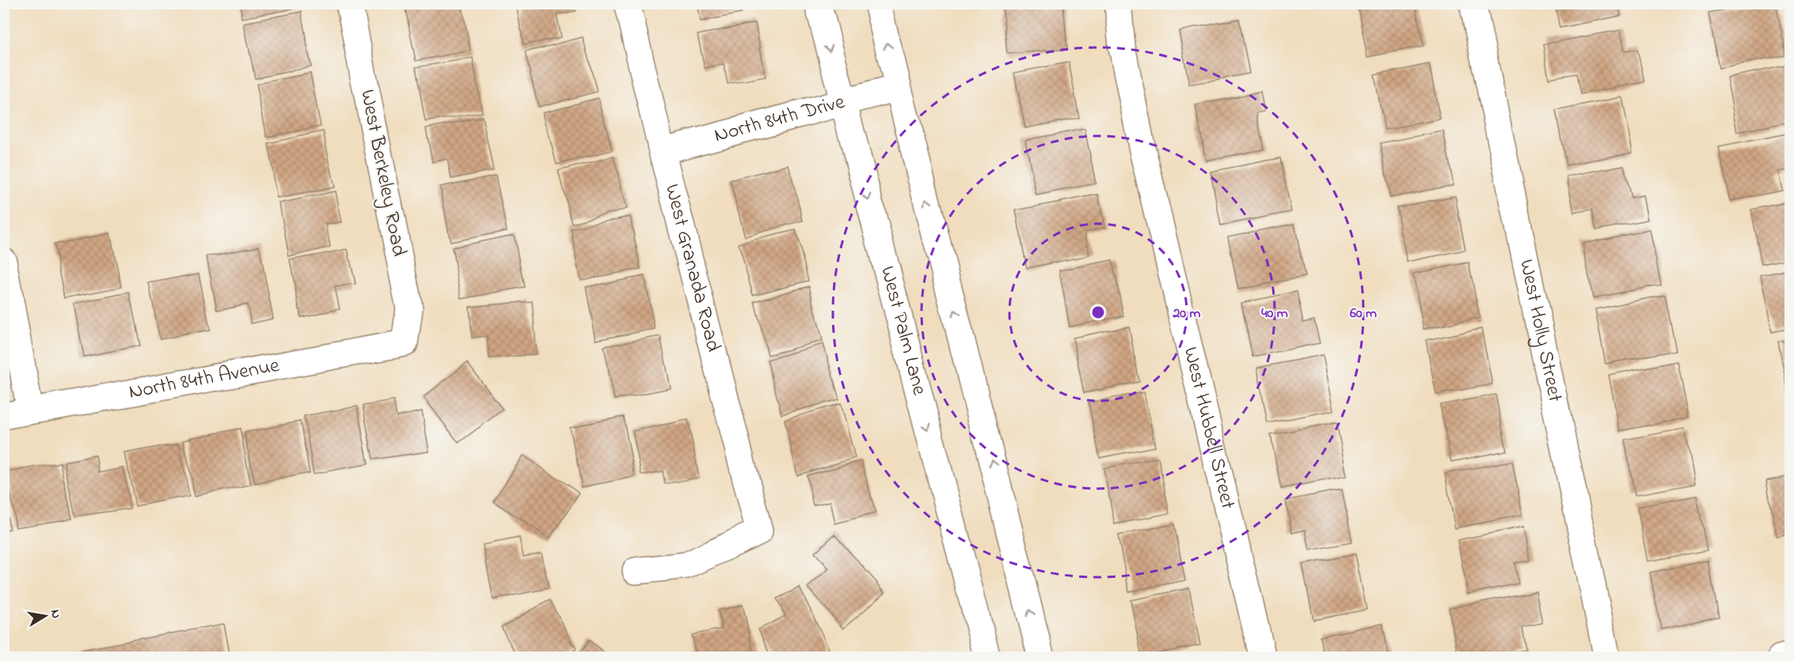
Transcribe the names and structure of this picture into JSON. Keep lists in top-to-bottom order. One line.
{"streets":{"street":["North 84th Drive","West Berkeley Road","West Granada Road","West Palm Lane","West Holly Street","North 84th Avenue","West Hubbell Street"]},"crossings":[["North 84th Drive","West Granada Road"],["North 84th Drive","West Palm Lane"],["West Berkeley Road","North 84th Avenue"]],"north":"right","rings":["20 m","40 m","60 m"]}
